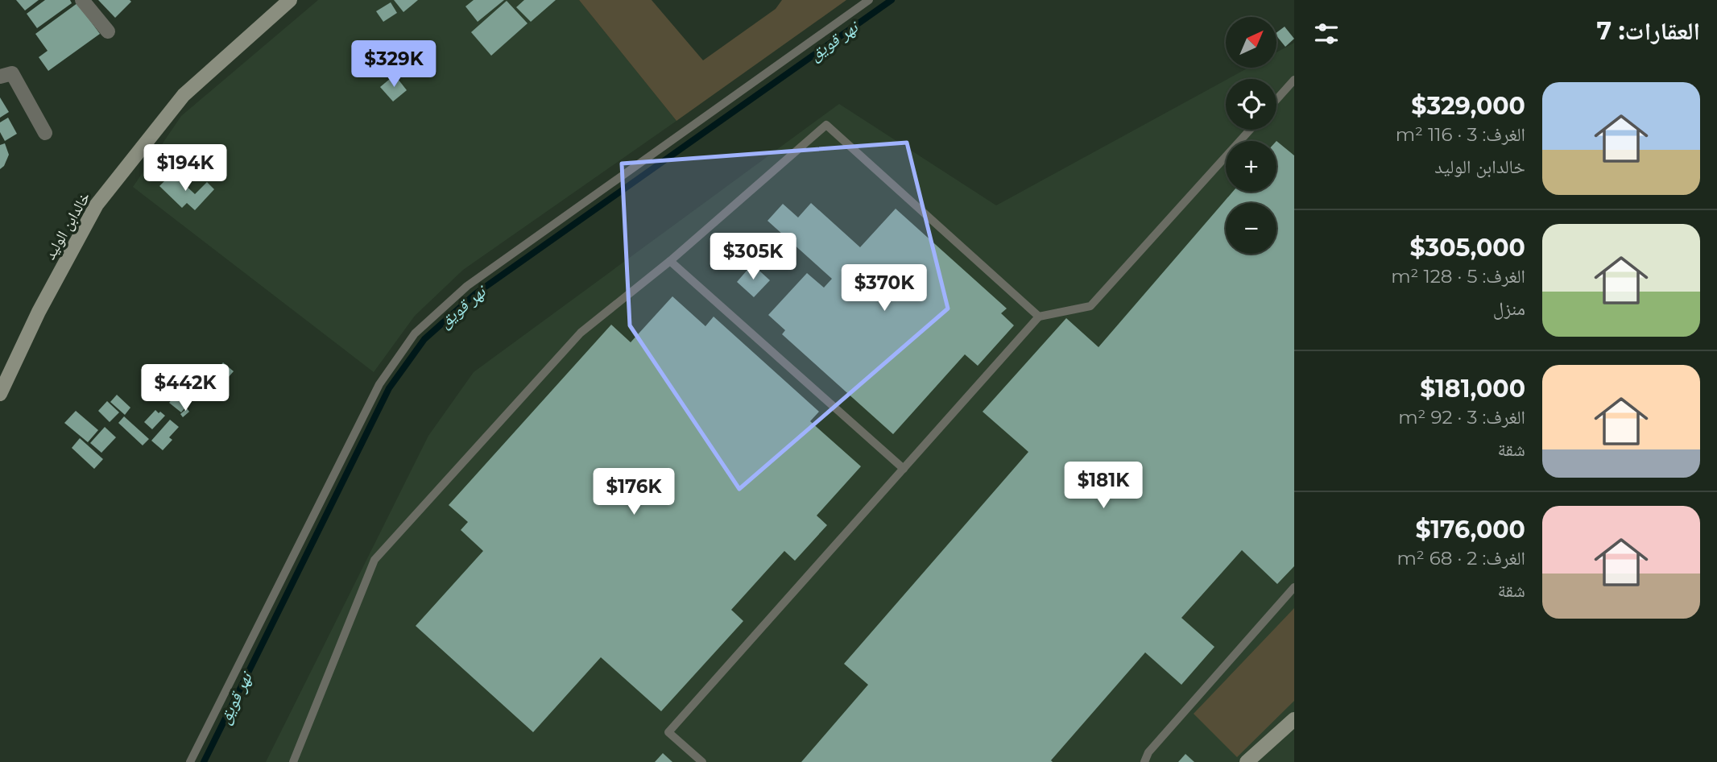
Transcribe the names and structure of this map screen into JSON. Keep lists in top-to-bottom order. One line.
{"streets":{"main road":["خالدابن الوليد"]},"water":["نهر قويق"],"north":"top right","page":{"heading":"العقارات: 7","map_buttons":["+","−"],"price":["$329K","$194K","$305K","$370K","$442K","$181K","$176K"],"list":[{"name":"$329,000","note":"الغرف: 3 · 116 m² · خالدابن الوليد"},{"name":"$305,000","note":"الغرف: 5 · 128 m² · منزل"},{"name":"$181,000","note":"الغرف: 3 · 92 m² · شقة"},{"name":"$176,000","note":"الغرف: 2 · 68 m² · شقة"}]}}
